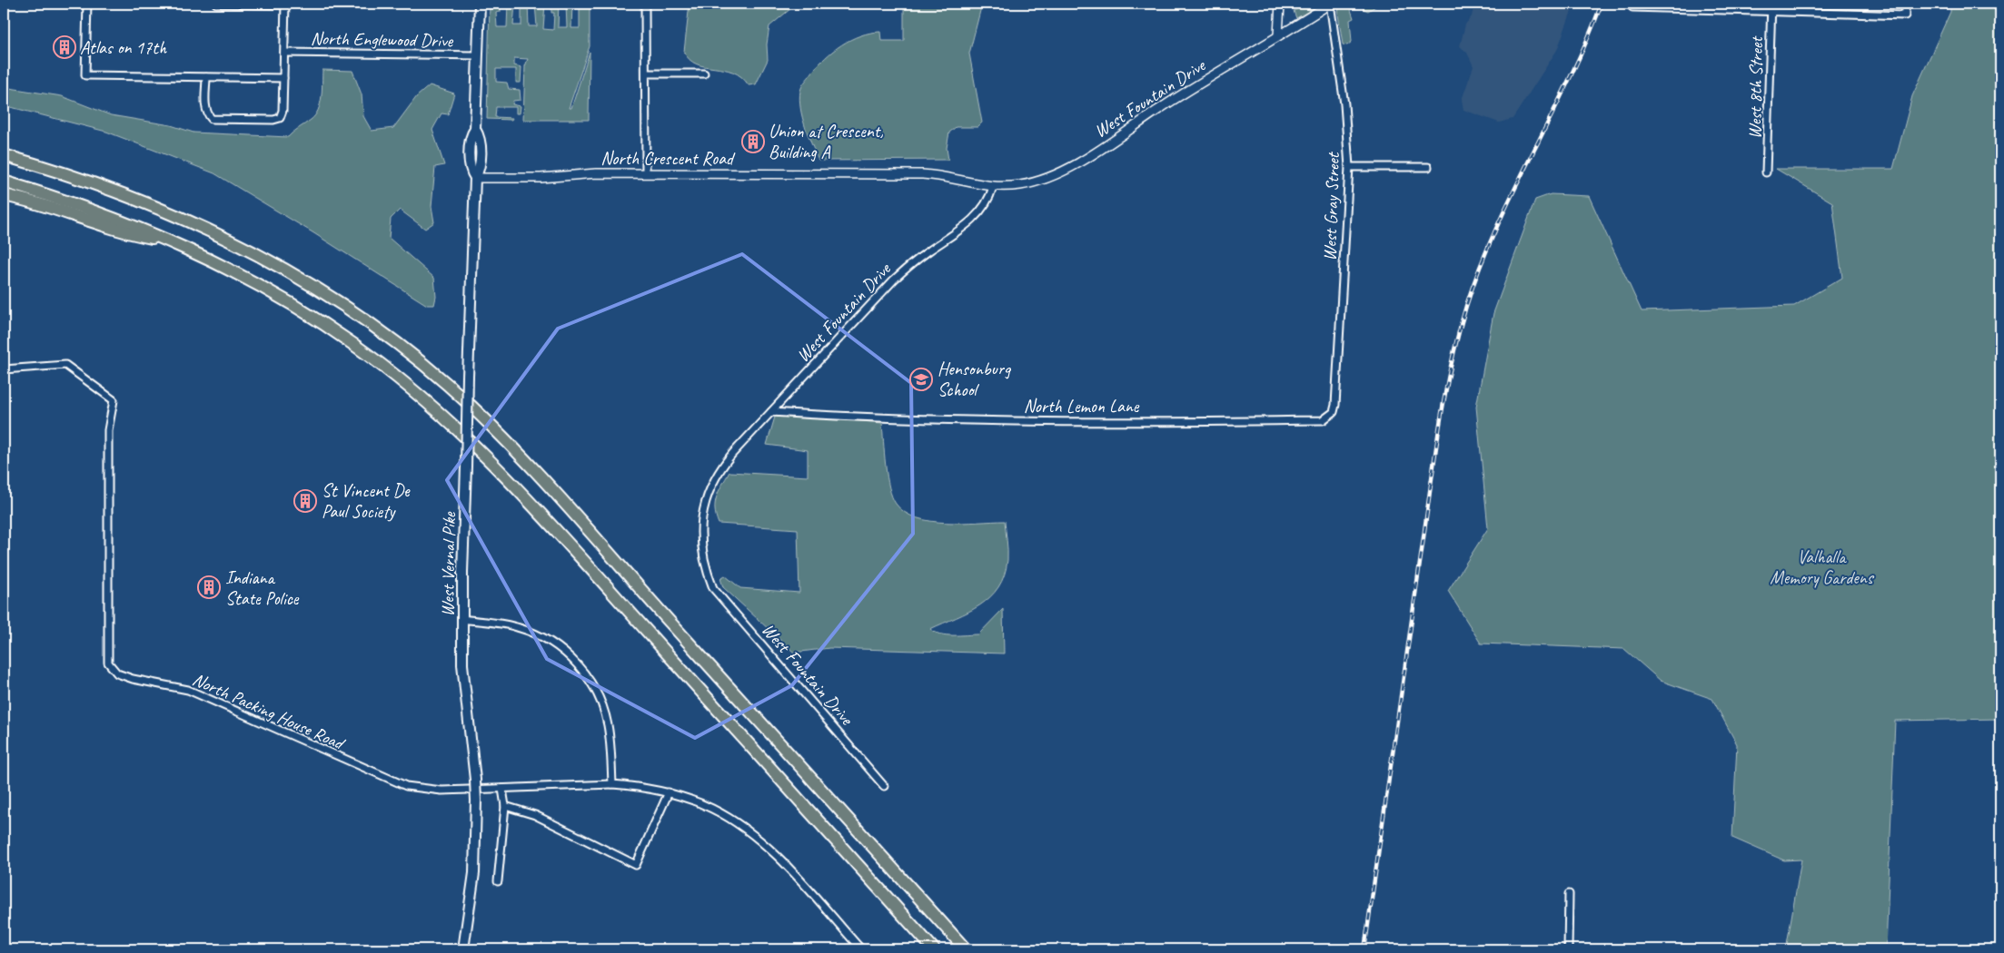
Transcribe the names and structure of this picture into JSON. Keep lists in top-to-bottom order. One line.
{"streets":{"main road":["West Vernal Pike"],"street":["North Englewood Drive","West 8th Street","West Fountain Drive","North Crescent Road","West Gray Street","North Lemon Lane","North Packing House Road"]},"crossings":[["North Englewood Drive","West Vernal Pike"],["West Fountain Drive","North Crescent Road"],["West Fountain Drive","West Gray Street"],["West Fountain Drive","North Lemon Lane"],["North Crescent Road","West Vernal Pike"],["West Gray Street","North Lemon Lane"]],"parks":["Valhalla Memory Gardens"],"places":{"building":["Atlas on 17th","Union at Crescent, Building A","St Vincent De Paul Society","Indiana State Police"],"school or university":["Hensonburg School"]}}
